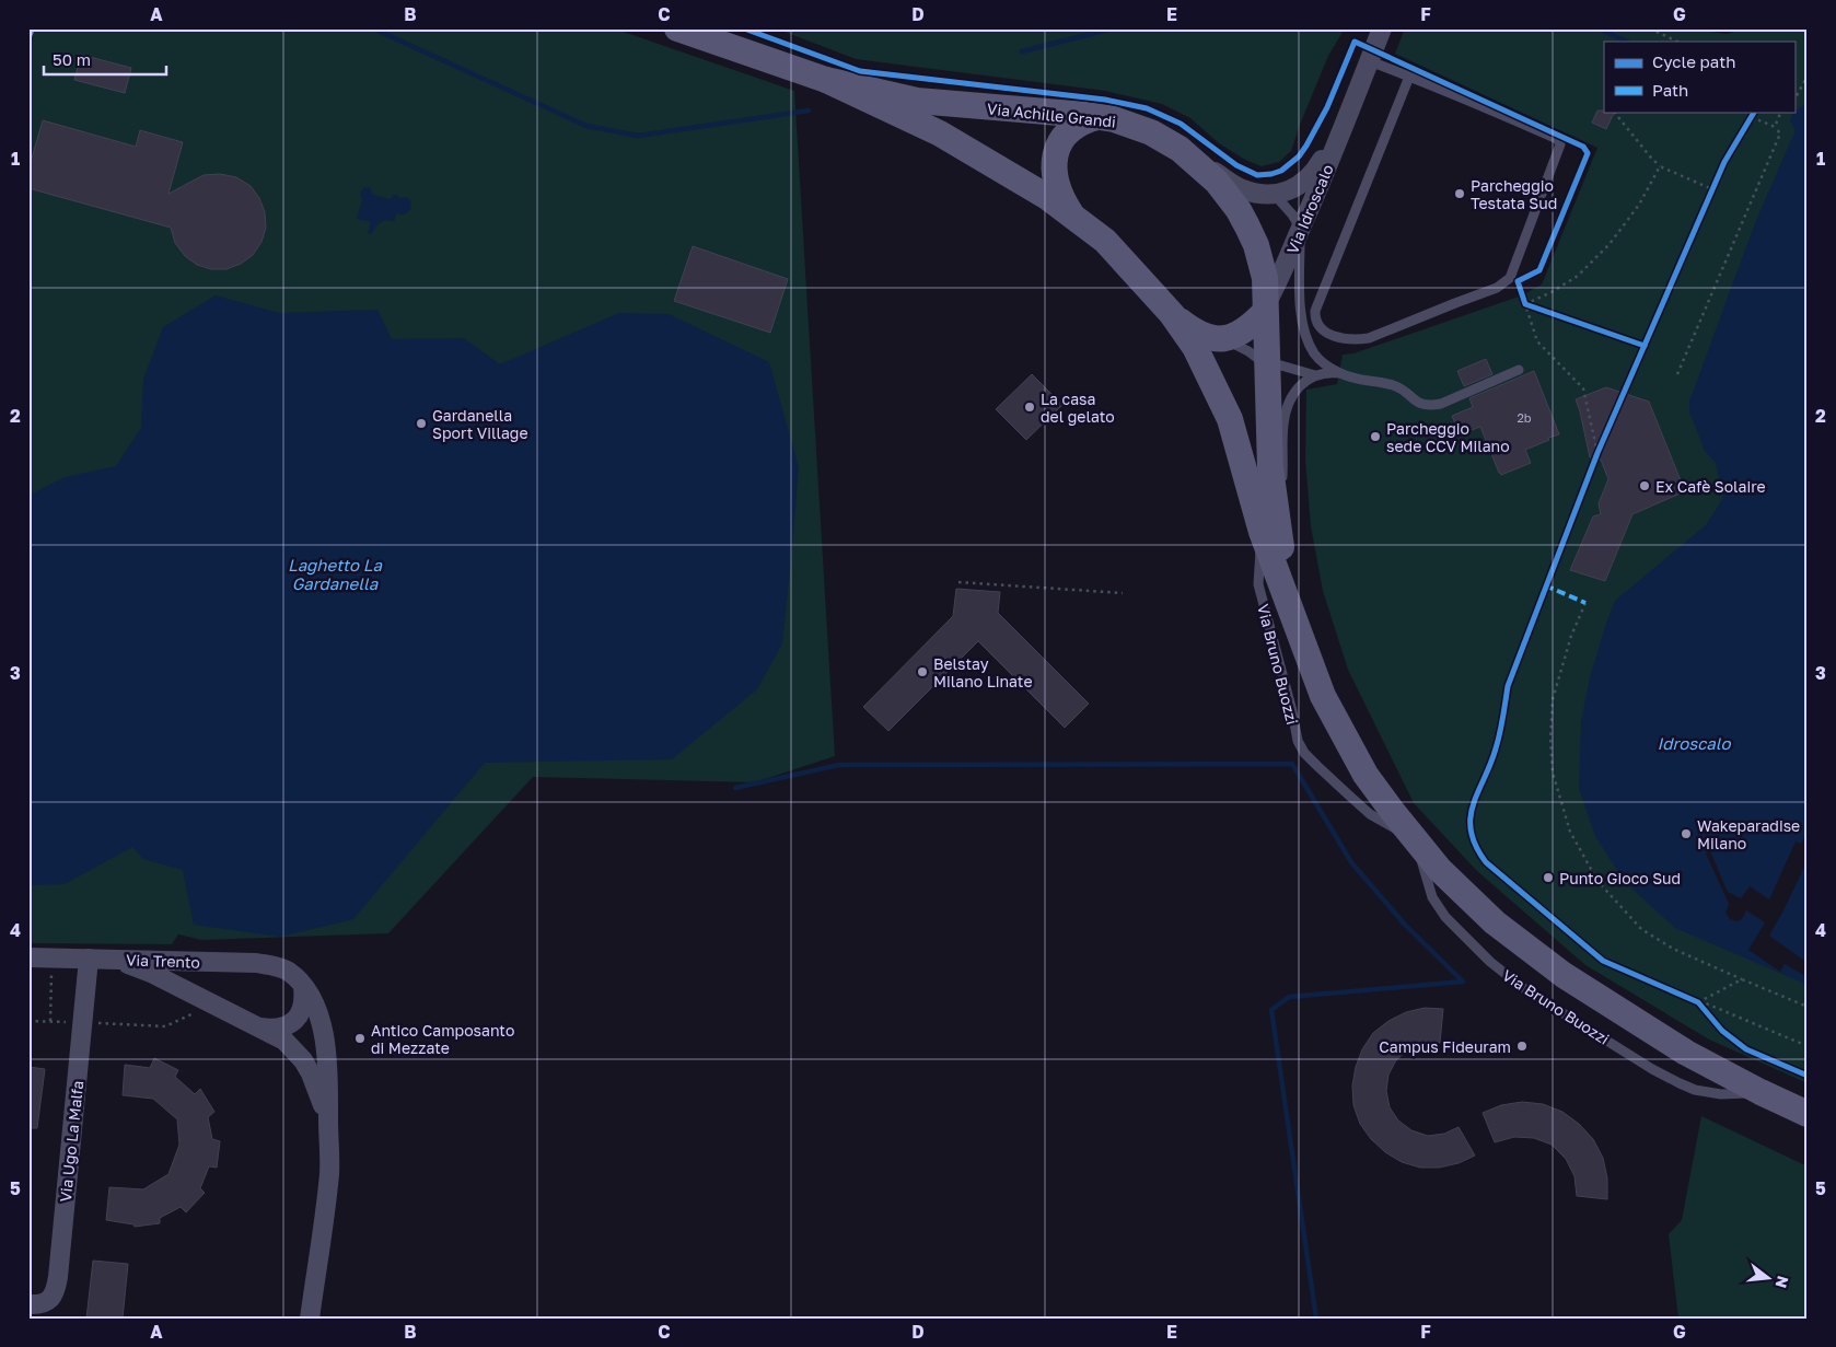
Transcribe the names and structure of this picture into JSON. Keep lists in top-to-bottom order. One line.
{"streets":{"main road":["Via Achille Grandi","Via Bruno Buozzi"],"street":["Via Idroscalo","Via Trento","Via Ugo La Malfa"]},"crossings":[["Via Achille Grandi","Via Idroscalo"],["Via Achille Grandi","Via Bruno Buozzi"],["Via Idroscalo","Via Bruno Buozzi"]],"water":["Laghetto La Gardanella","Idroscalo"],"places":["Parcheggio Testata Sud","La casa del gelato","Gardanella Sport Village","Parcheggio sede CCV Milano","Ex Cafè Solaire","Belstay Milano Linate","Wakeparadise Milano","Punto Gioco Sud","Antico Camposanto di Mezzate","Campus Fideuram"],"house_numbers":["2b"],"legend":["Cycle path","Path"],"scale_bar":"50 m","north":"right","grid":{"columns":["A","B","C","D","E","F","G"],"rows":["1","2","3","4","5"]}}
